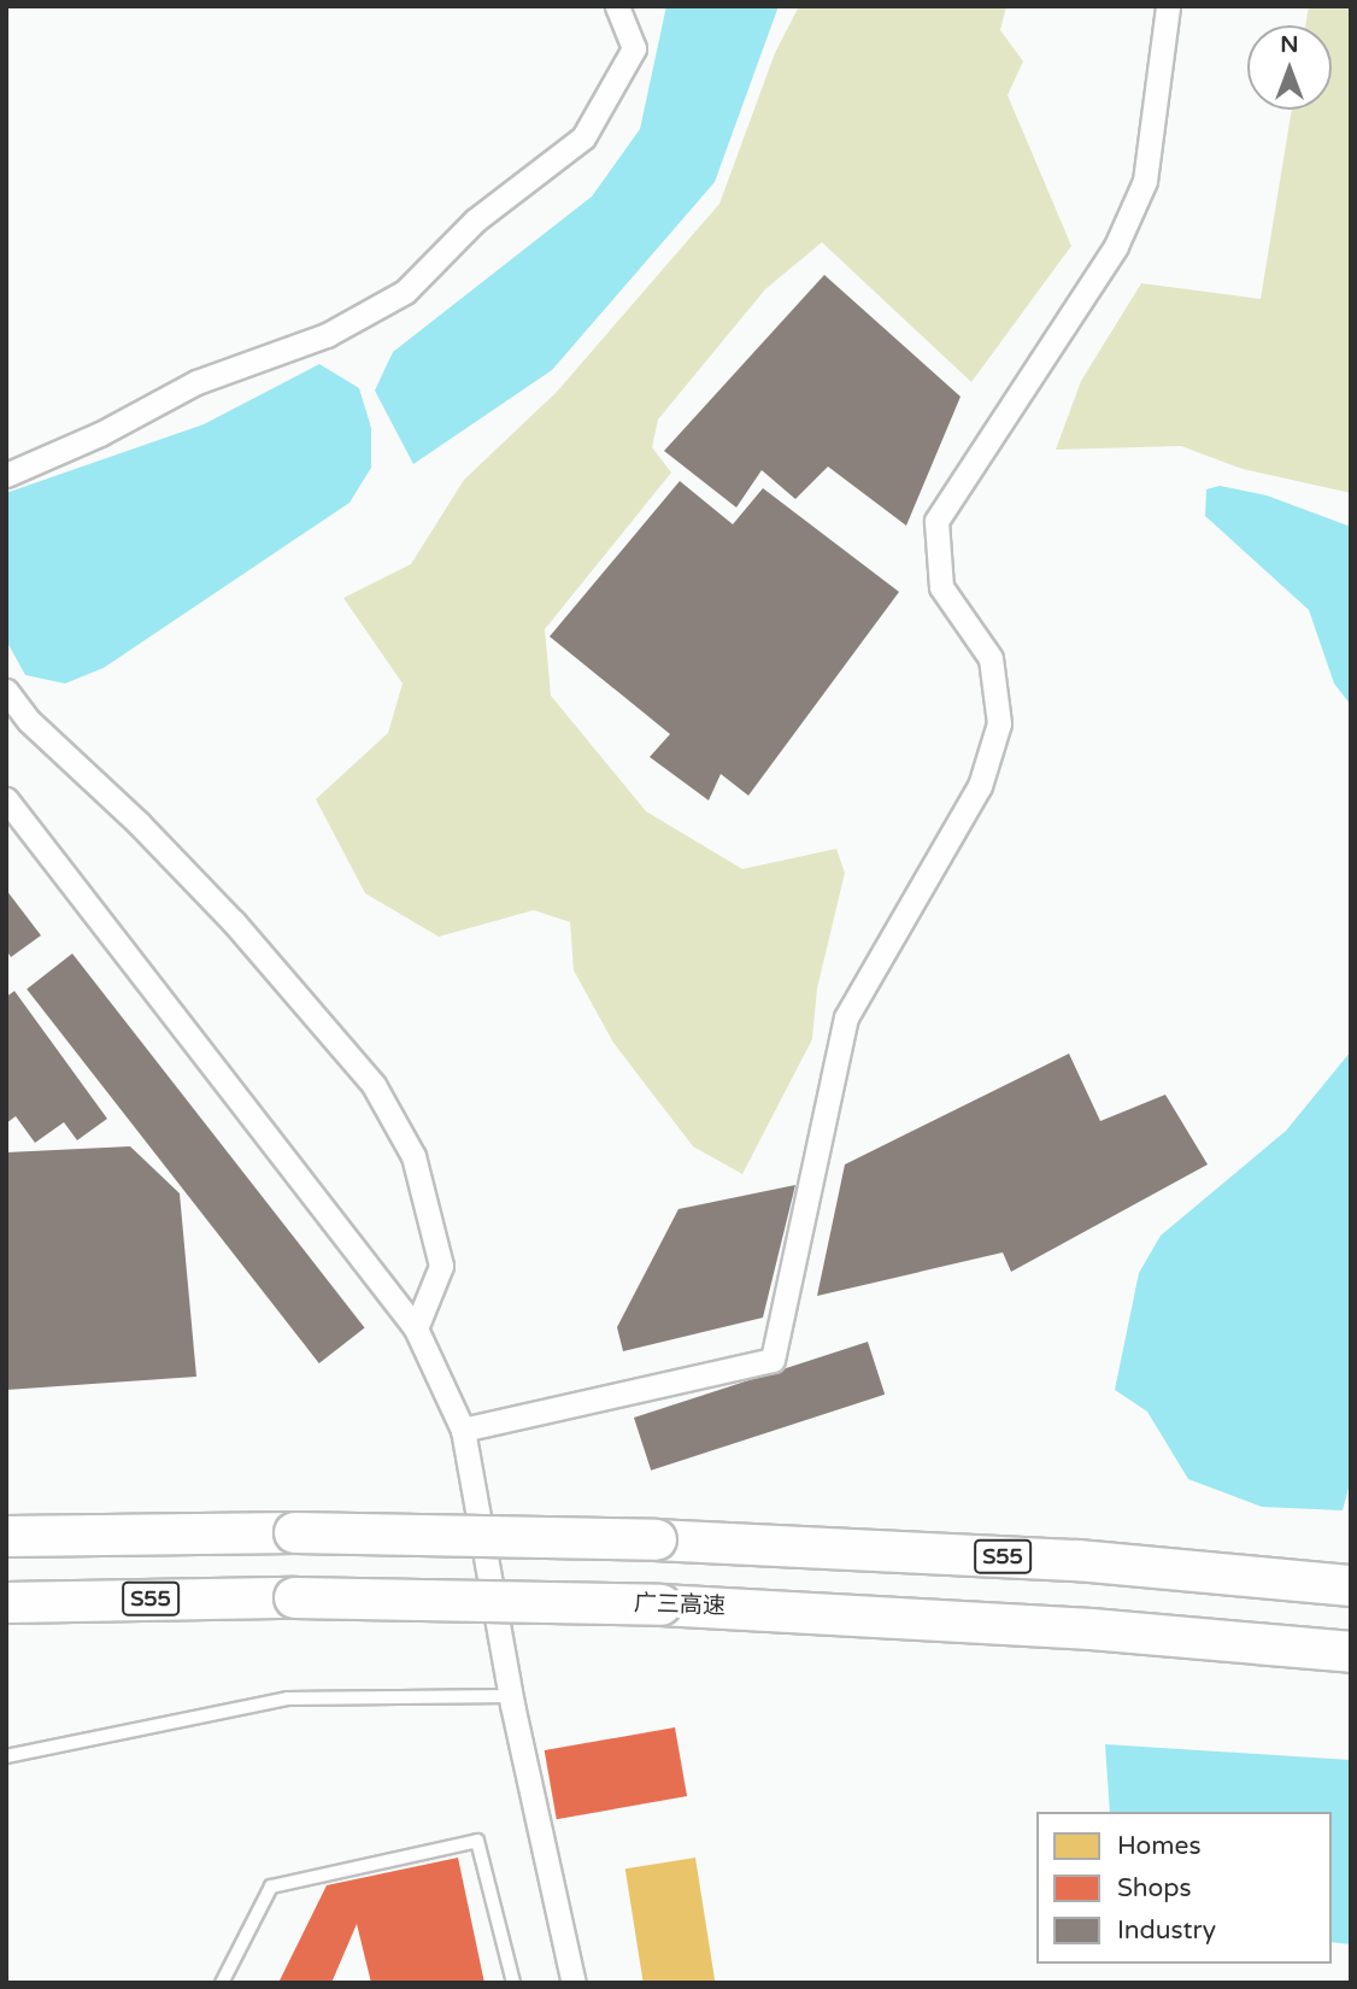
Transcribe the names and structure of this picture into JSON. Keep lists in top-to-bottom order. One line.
{"streets":{"highway":["S55","广三高速"]},"legend":["Homes","Shops","Industry"],"north":"top"}
